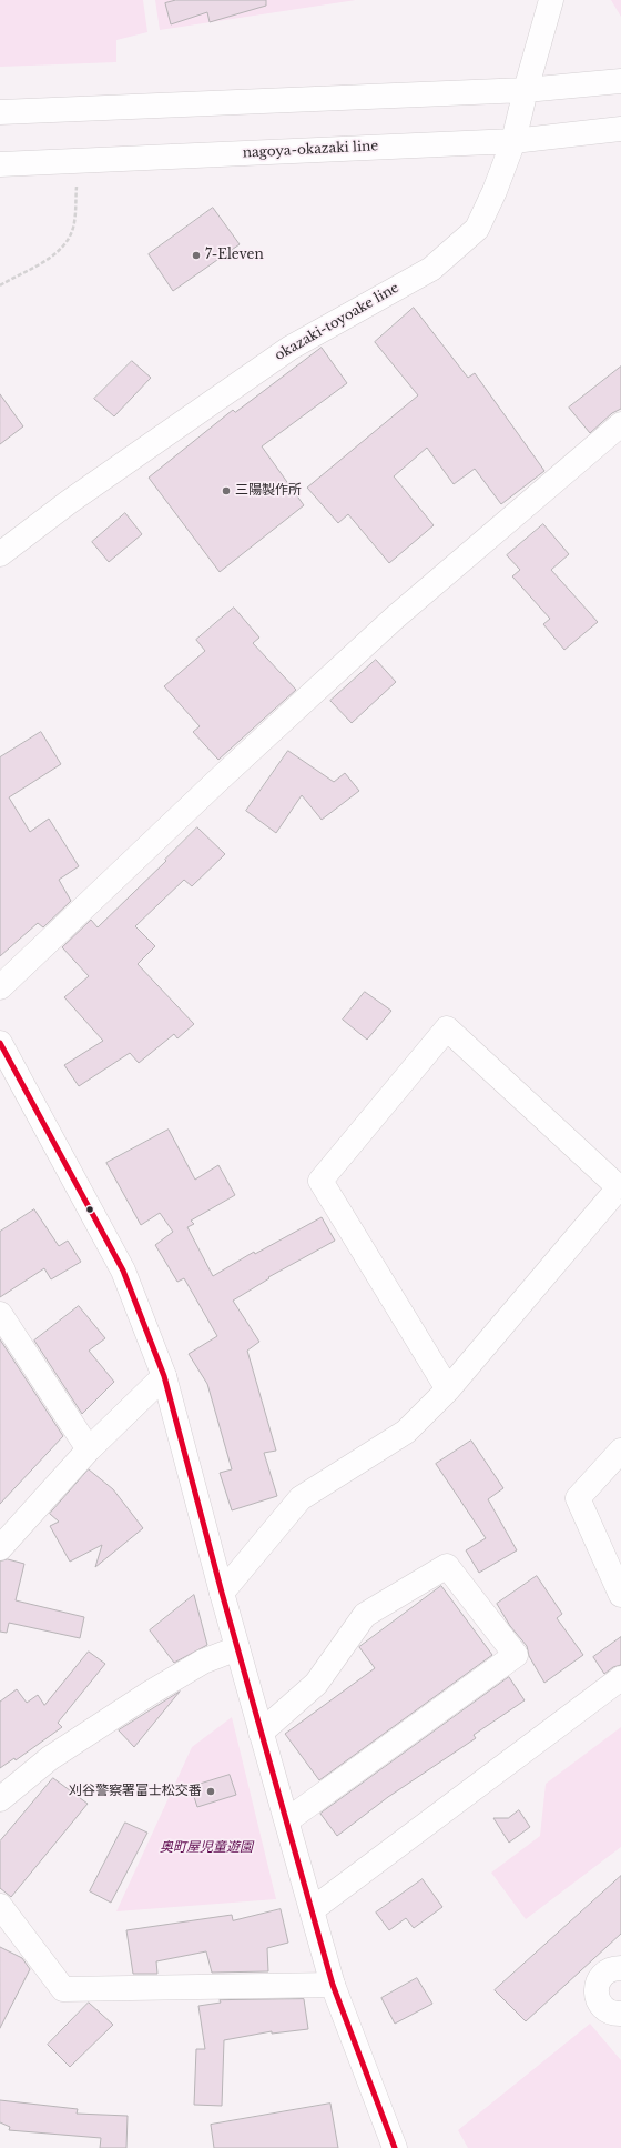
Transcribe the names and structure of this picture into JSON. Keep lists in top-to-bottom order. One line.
{"streets":{"street":["nagoya-okazaki line","okazaki-toyoake line"]},"crossings":[["nagoya-okazaki line","okazaki-toyoake line"]],"parks":["奥町屋児童遊園"],"places":["7-Eleven","三陽製作所","刈谷警察署富士松交番"]}
